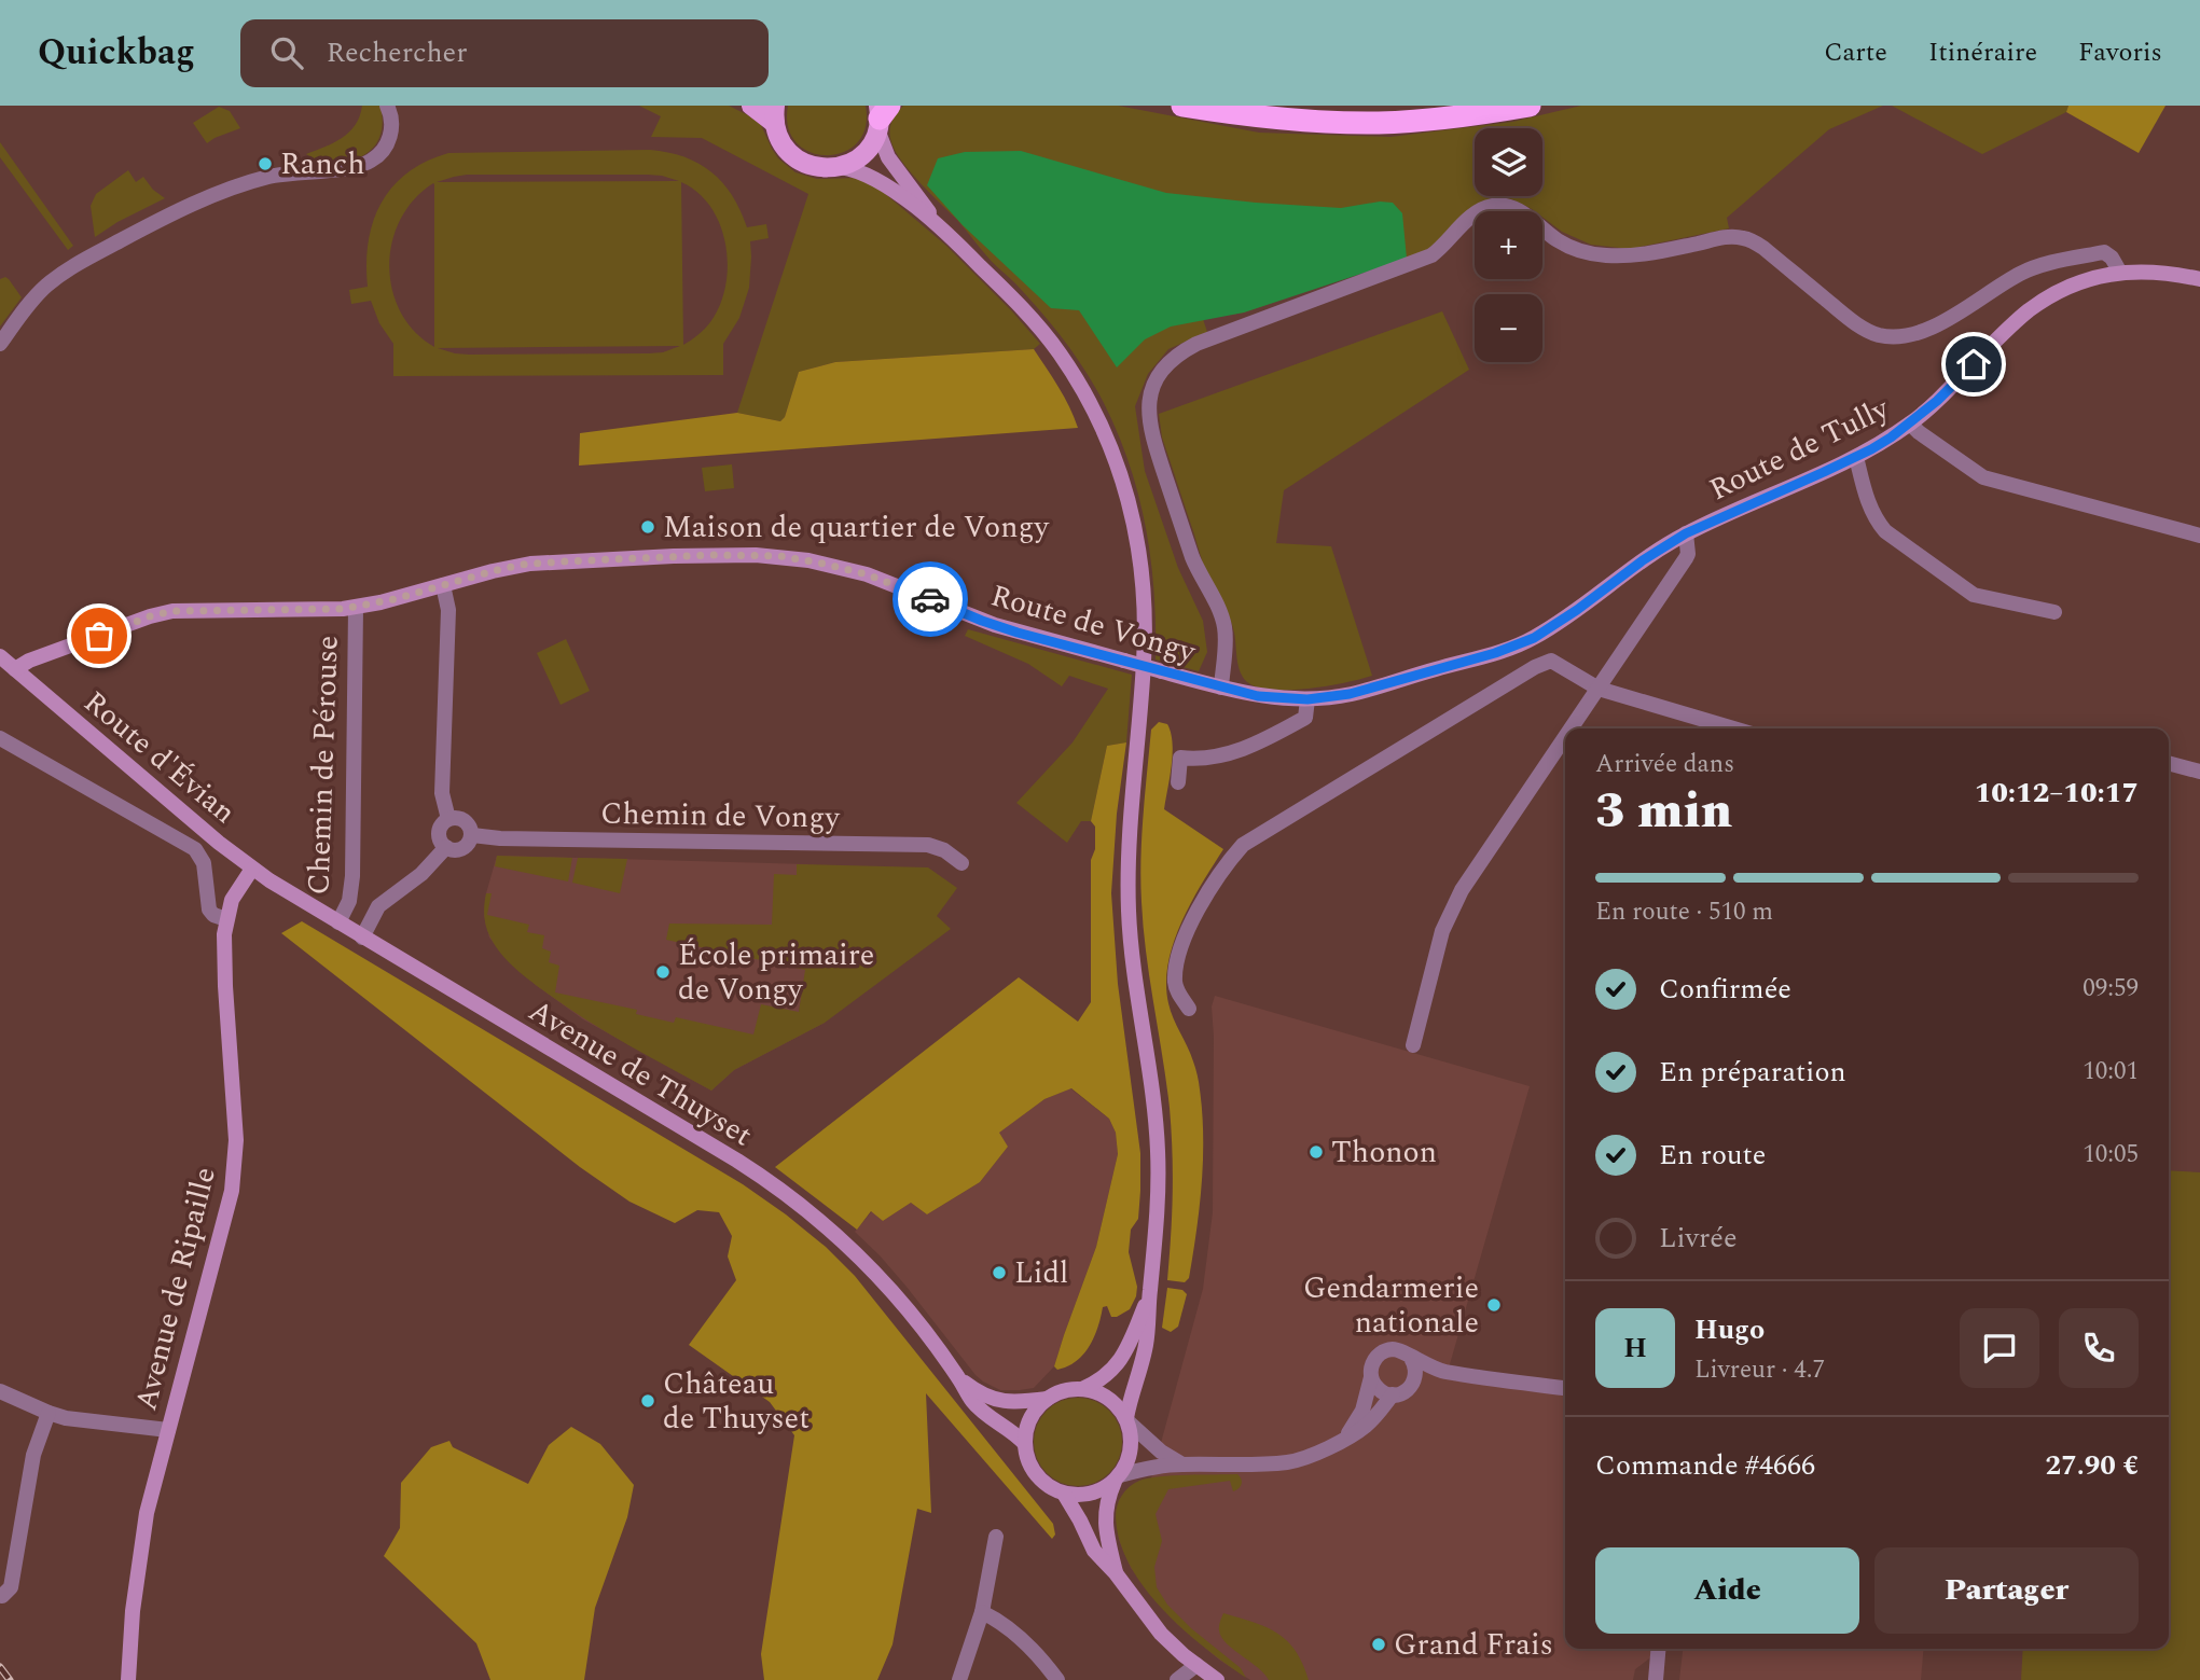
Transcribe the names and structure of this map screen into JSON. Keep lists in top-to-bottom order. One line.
{"streets":{"street":["Route de Tully","Route de Vongy","Route d'Évian","Chemin de Pérouse","Chemin de Vongy","Avenue de Thuyset","Avenue de Ripaille"]},"crossings":[["Route de Tully","Route de Vongy"],["Route de Vongy","Route d'Évian"],["Route de Vongy","Chemin de Pérouse"],["Route d'Évian","Avenue de Thuyset"],["Route d'Évian","Avenue de Ripaille"],["Chemin de Pérouse","Avenue de Thuyset"],["Avenue de Thuyset","Avenue de Ripaille"]],"places":["Ranch","Maison de quartier de Vongy","École primaire de Vongy","Thonon","Lidl","Gendarmerie nationale","Château de Thuyset","Grand Frais"],"page":{"header":"Quickbag","search":"Rechercher","nav":["Carte","Itinéraire","Favoris"],"map_buttons":["+","−"],"heading":["3 min","Arrivée dans","10:12–10:17"],"panel":["Hugo","Livreur · 4.7","Commande #4666","27.90 €"],"bar":"En route · 510 m","list":[["Confirmée","09:59"],["En préparation","10:01"],["En route","10:05"],"Livrée"],"round":"H","buttons":["Aide","Partager"]}}
